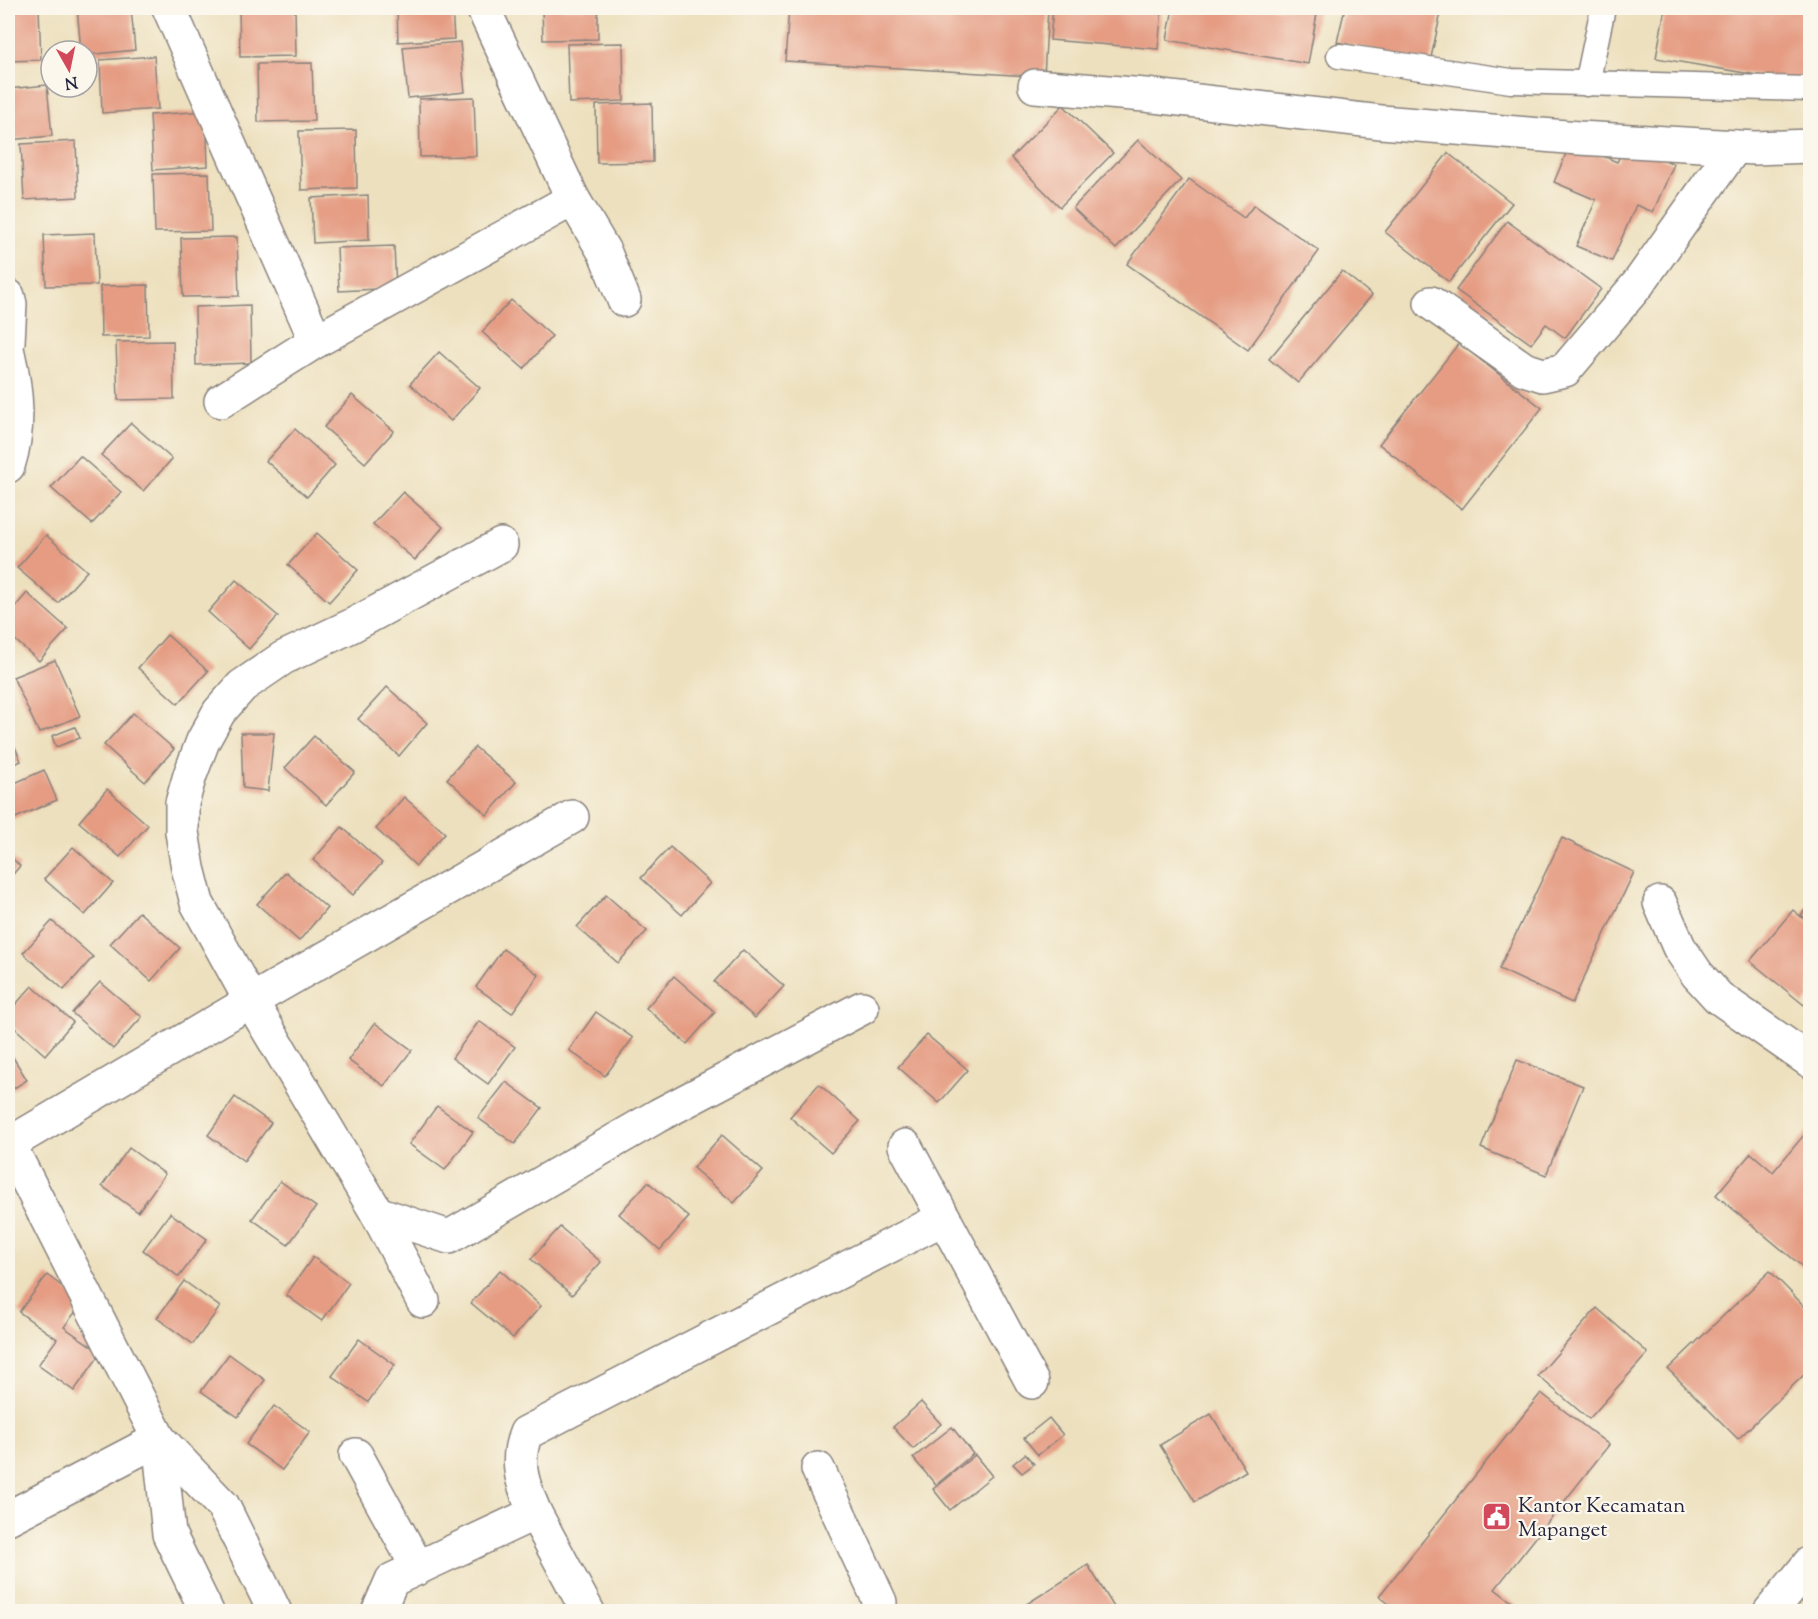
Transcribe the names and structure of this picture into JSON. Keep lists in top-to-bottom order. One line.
{"places":{"public building":["Kantor Kecamatan Mapanget"]},"north":"bottom"}
